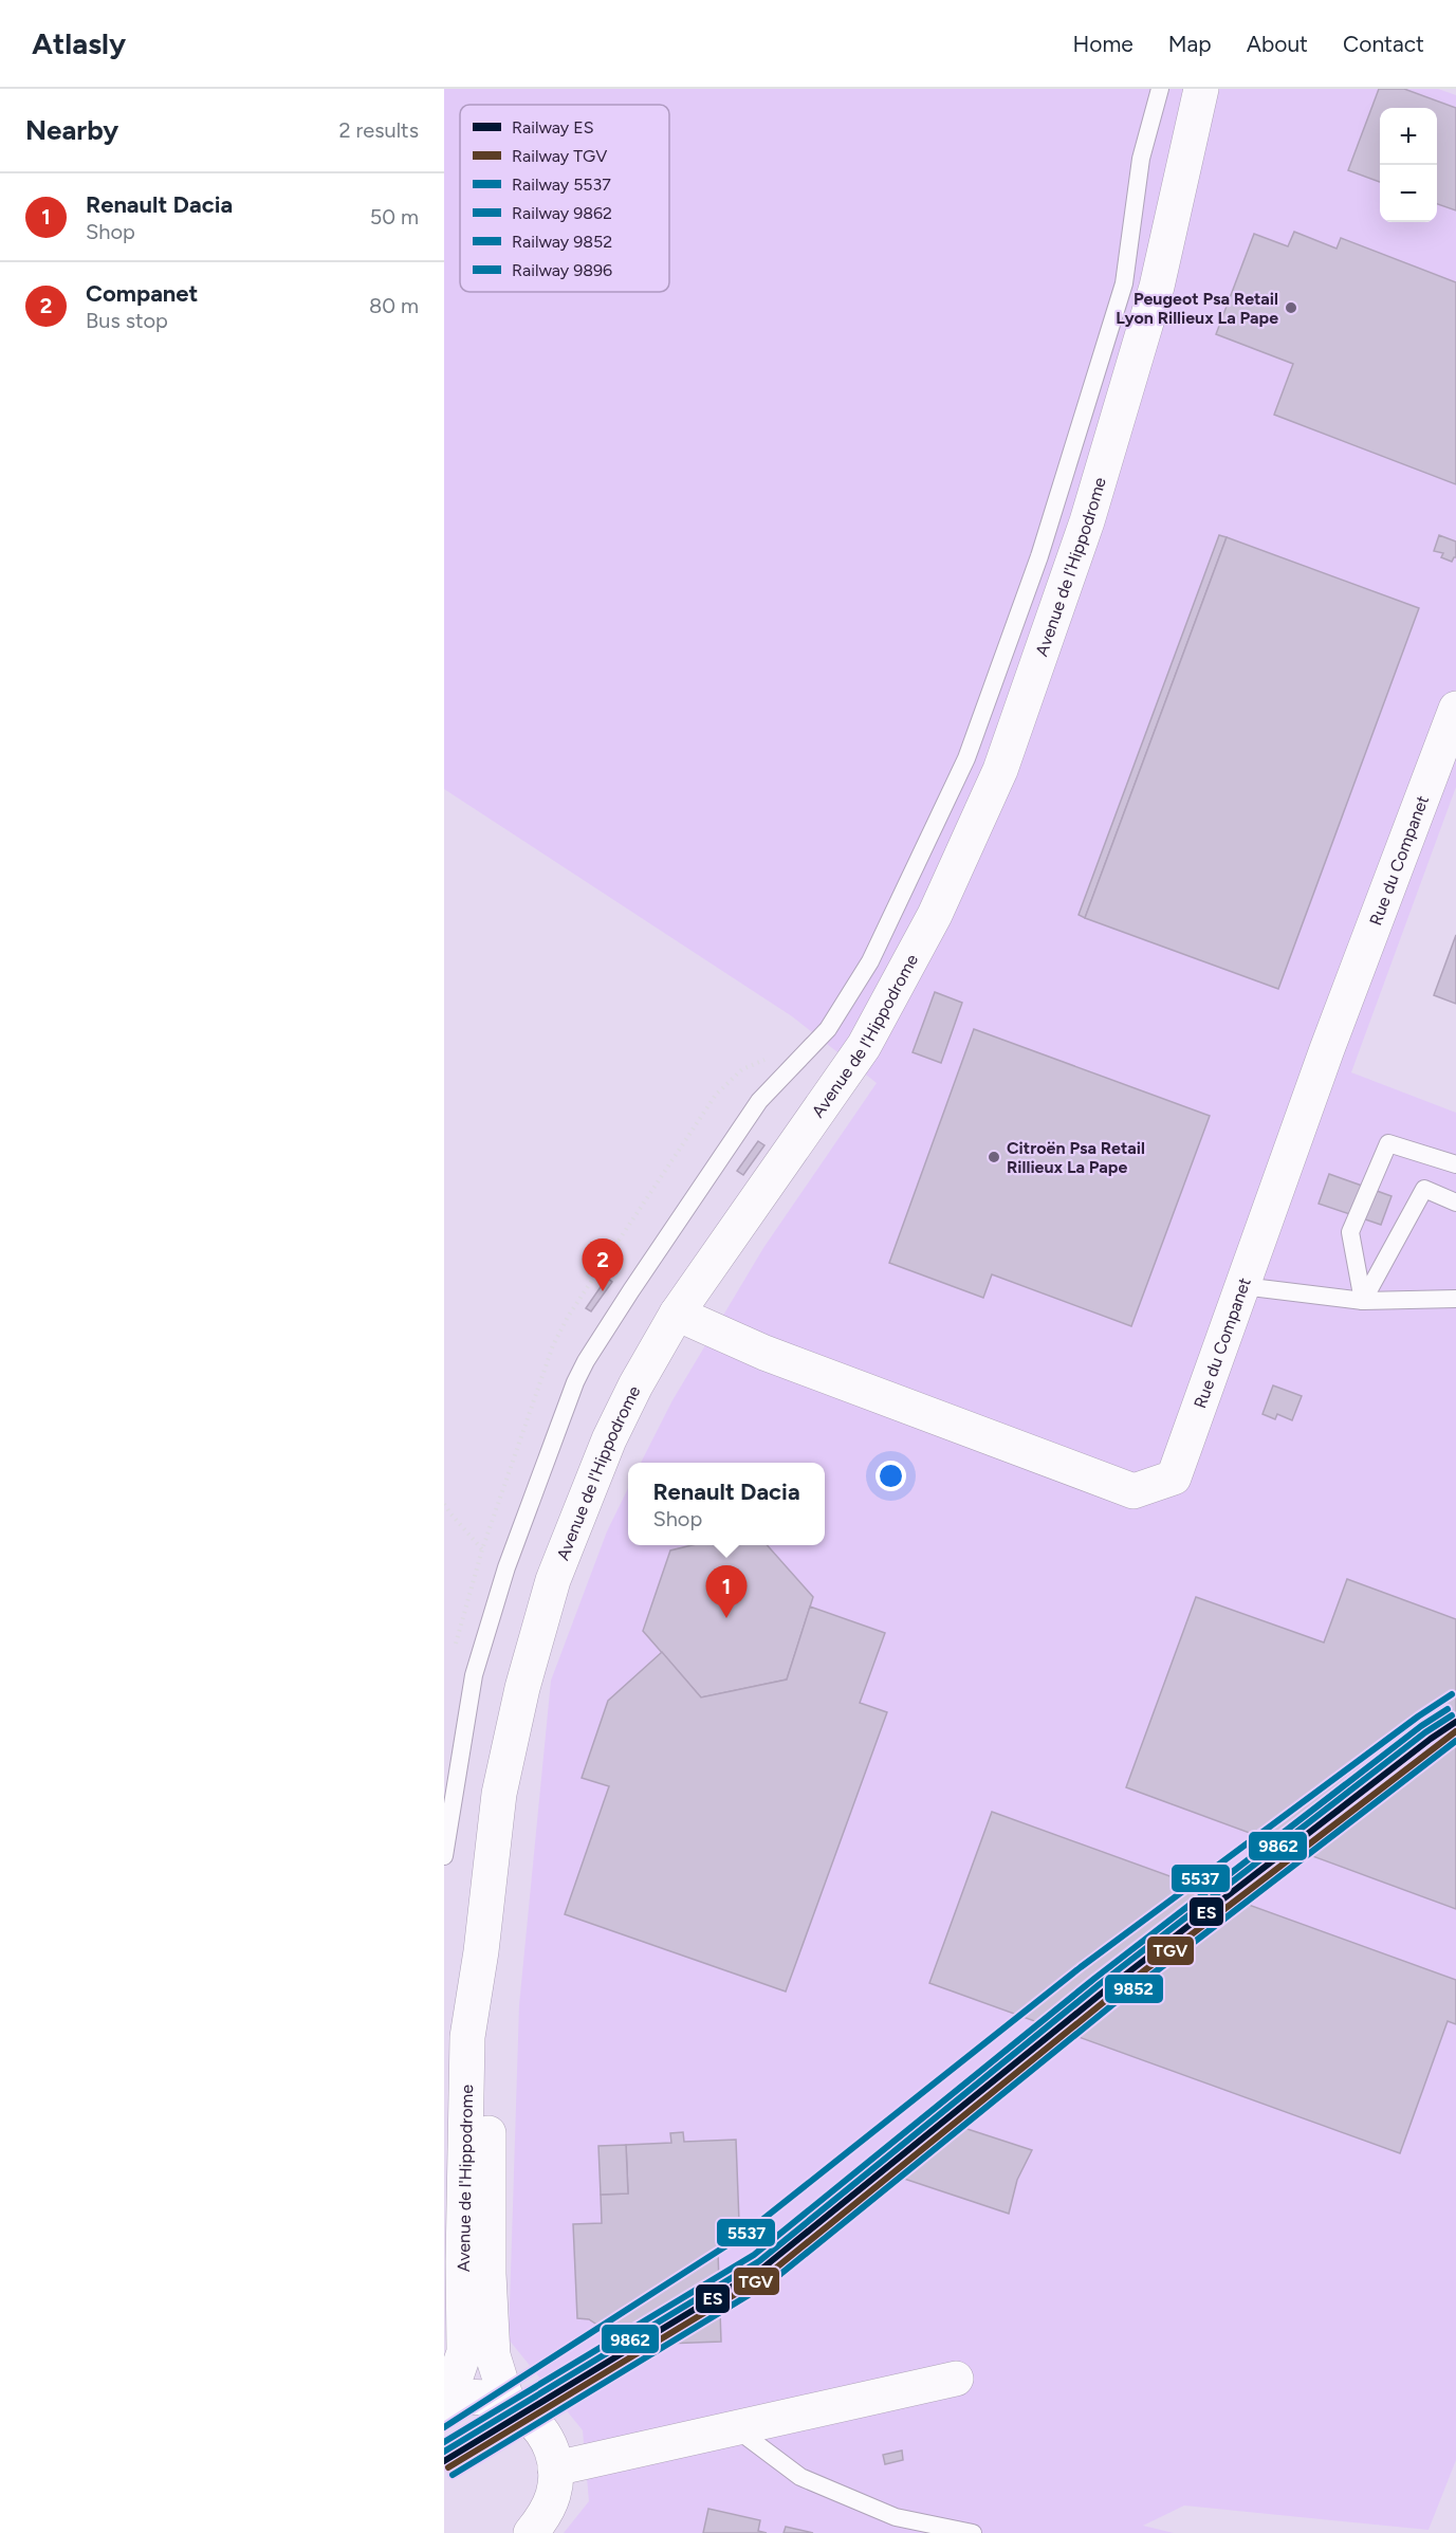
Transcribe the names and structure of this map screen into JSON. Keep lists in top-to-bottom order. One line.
{"streets":{"main road":["Avenue de l'Hippodrome","Rue du Companet"]},"crossings":[["Avenue de l'Hippodrome","Rue du Companet"]],"places":["Peugeot Psa Retail Lyon Rillieux La Pape","Citroën Psa Retail Rillieux La Pape"],"lines":["rail line 5537","rail line 9896","rail line 9862","rail line ES","rail line TGV","rail line 9852"],"legend":["Railway ES","Railway TGV","Railway 5537","Railway 9862","Railway 9852","Railway 9896"],"page":{"header":"Atlasly","nav":["Home","Map","About","Contact"],"heading":["Nearby","2 results"],"map_buttons":["+","−"],"list":[{"mark":"1","name":"Renault Dacia","note":"Shop","value":"50 m"},{"mark":"2","name":"Companet","note":"Bus stop","value":"80 m"}],"pins":["2","1"],"popup":["Renault Dacia","Shop"]}}
